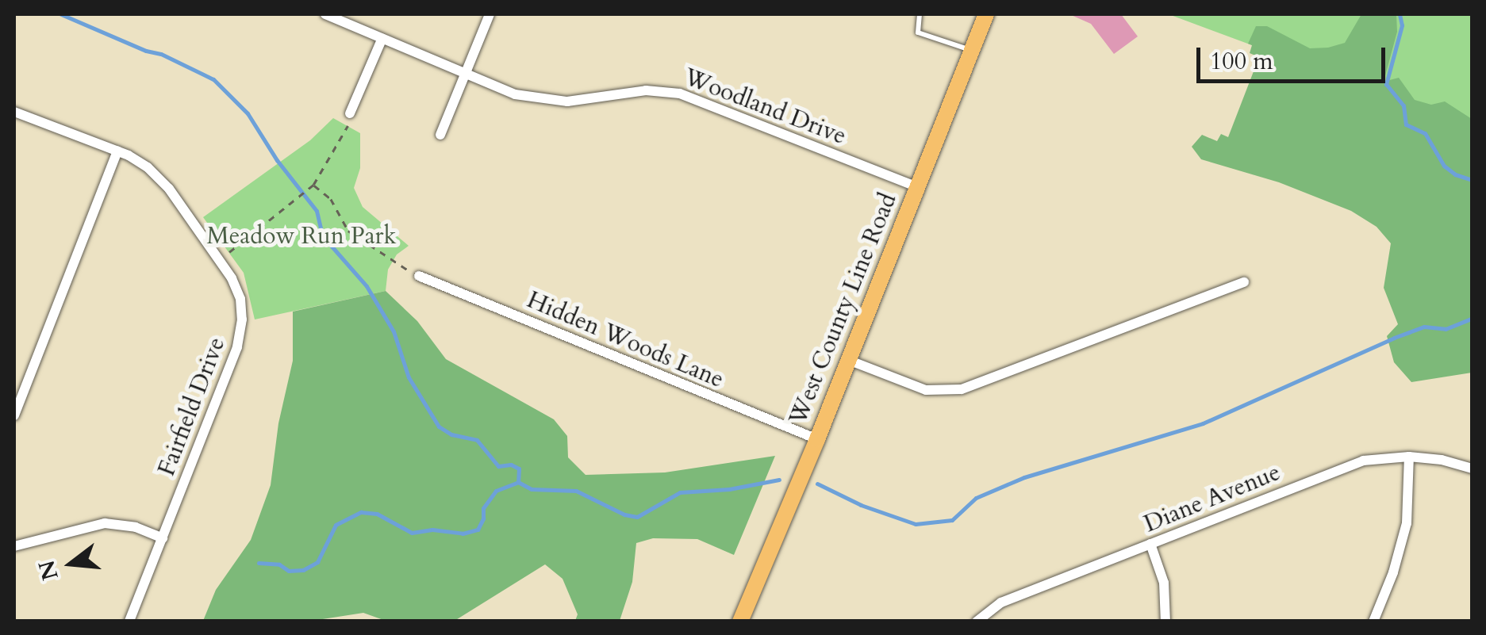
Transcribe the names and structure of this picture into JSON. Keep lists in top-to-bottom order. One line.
{"streets":{"main road":["West County Line Road"],"street":["Woodland Drive","Hidden Woods Lane","Fairfield Drive","Diane Avenue"]},"crossings":[["Woodland Drive","West County Line Road"],["West County Line Road","Hidden Woods Lane"]],"parks":["Meadow Run Park"],"scale_bar":"100 m","north":"left"}
